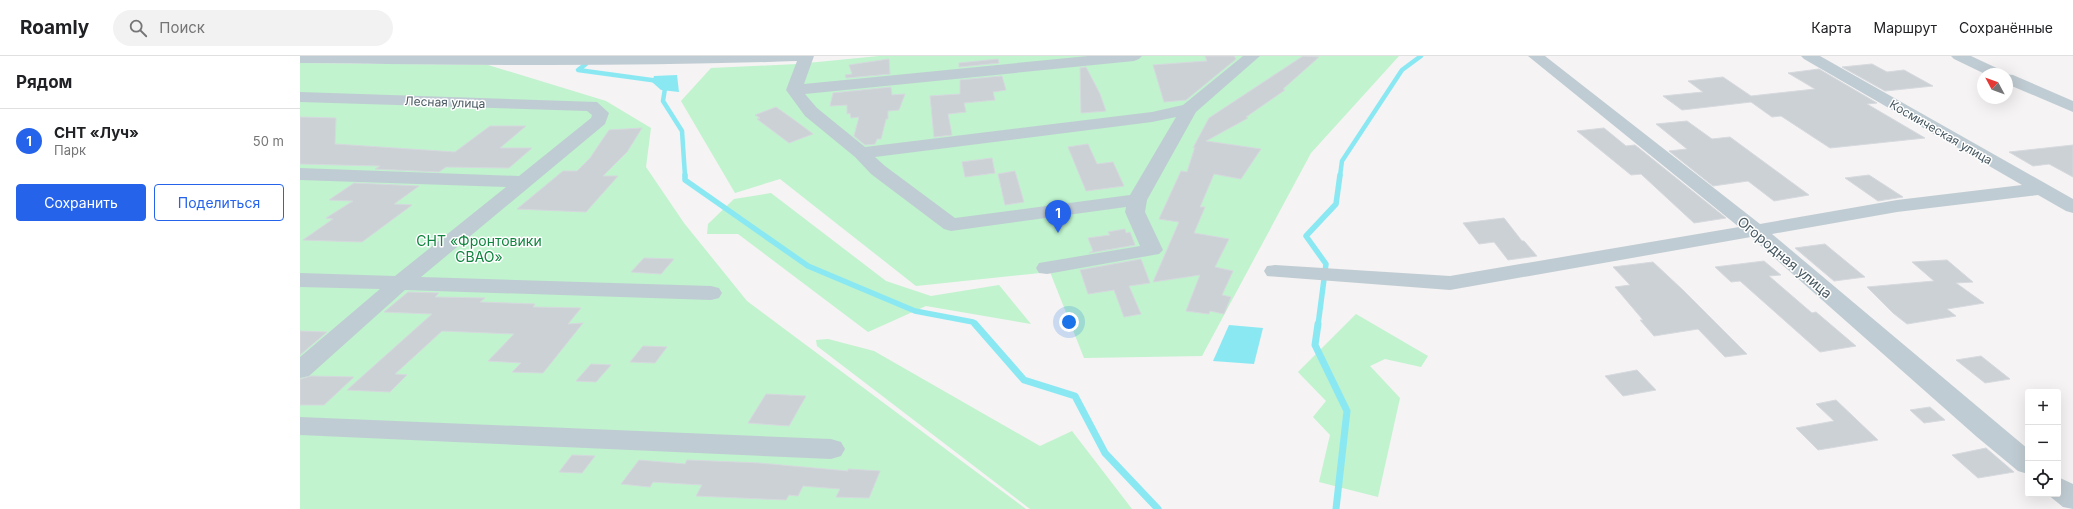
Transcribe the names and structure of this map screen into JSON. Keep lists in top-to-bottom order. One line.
{"streets":{"street":["Лесная улица","Космическая улица","Огородная улица"]},"parks":["СНТ «Фронтовики СВАО»"],"north":"top left","page":{"header":"Roamly","search":"Поиск","nav":["Карта","Маршрут","Сохранённые"],"heading":"Рядом","list":[{"mark":"1","name":"СНТ «Луч»","note":"Парк","value":"50 m"}],"buttons":["Сохранить","Поделиться"],"pins":"1","map_buttons":["+","−"]}}
